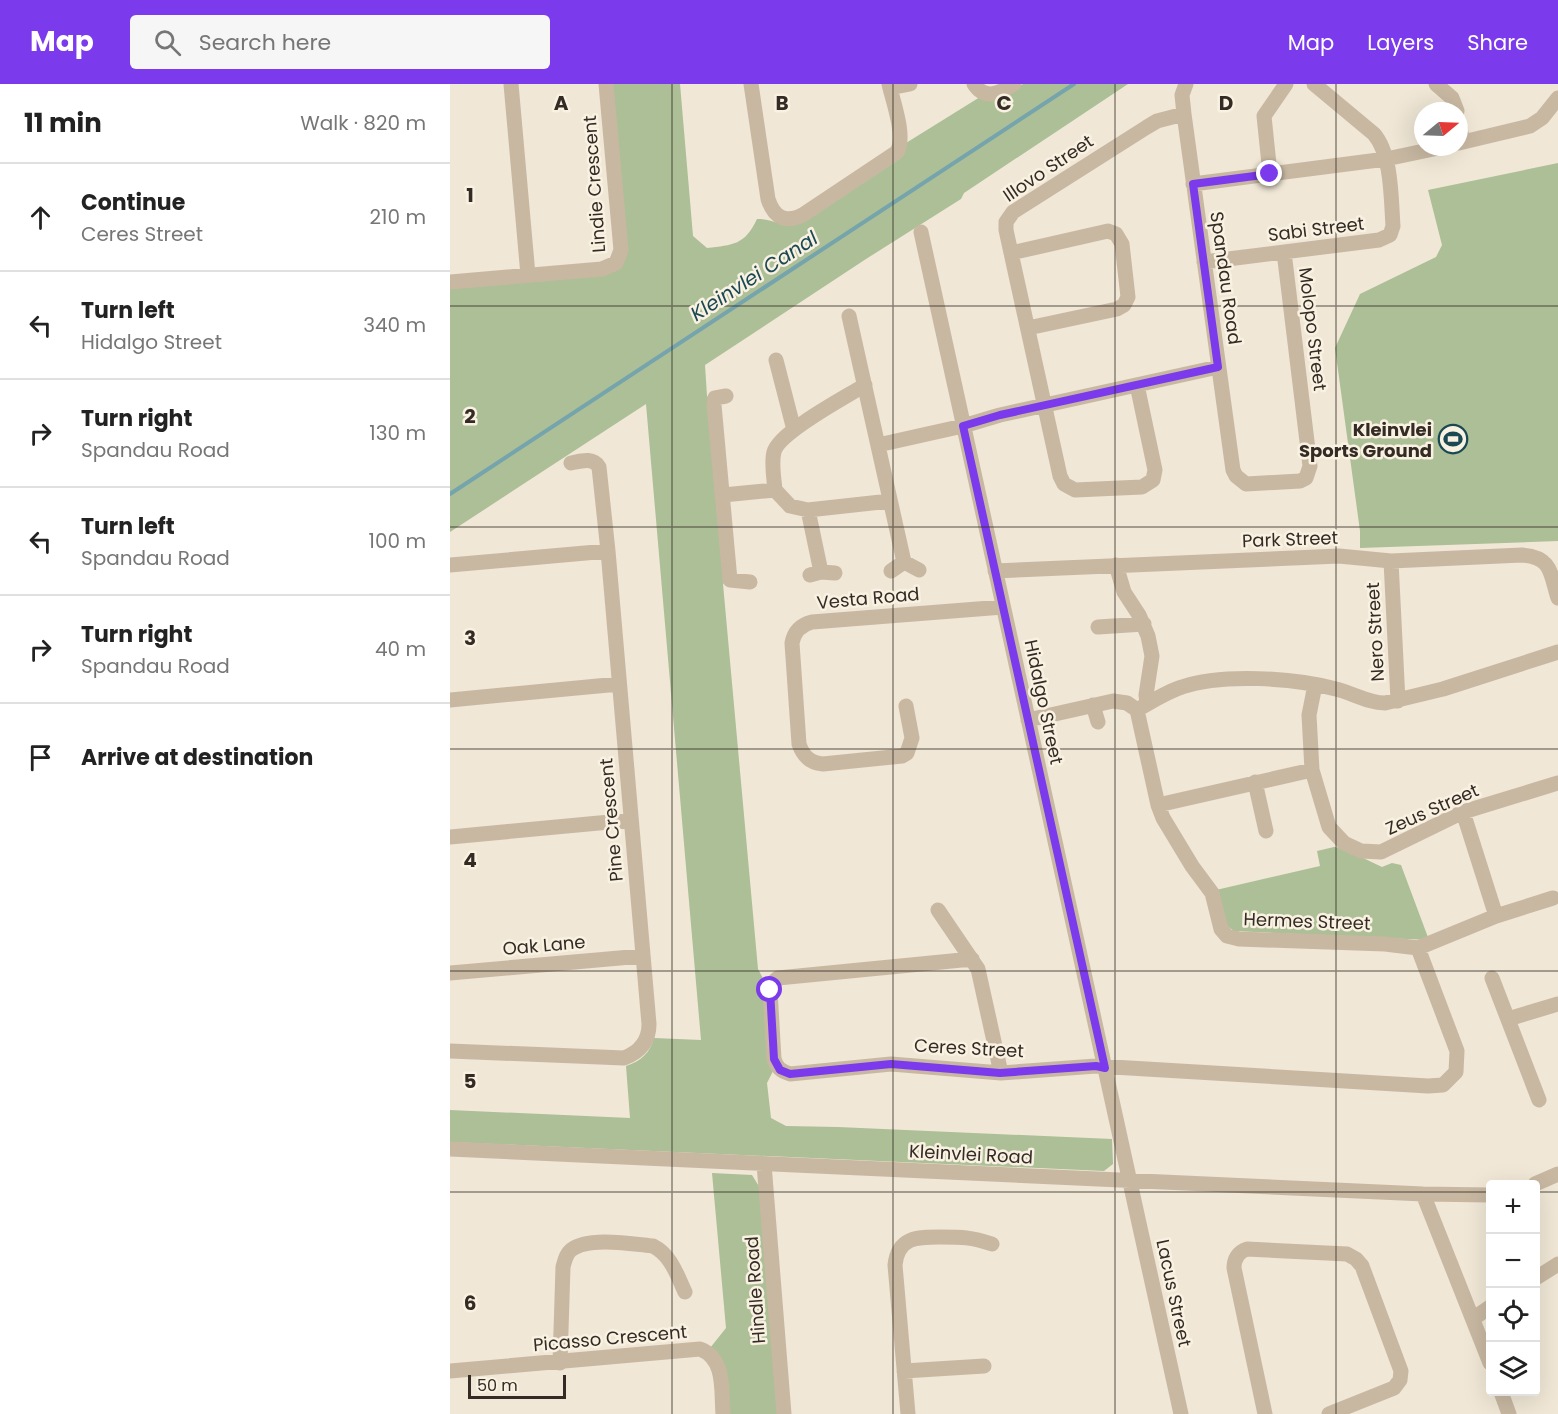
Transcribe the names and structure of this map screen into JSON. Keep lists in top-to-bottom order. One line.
{"streets":{"street":["Illovo Street","Lindie Crescent","Sabi Street","Spandau Road","Molopo Street","Park Street","Vesta Road","Nero Street","Hidalgo Street","Zeus Street","Pine Crescent","Hermes Street","Oak Lane","Ceres Street","Kleinvlei Road","Hindle Road","Lacus Street","Picasso Crescent"]},"crossings":[["Illovo Street","Spandau Road"],["Sabi Street","Spandau Road"],["Sabi Street","Molopo Street"],["Spandau Road","Molopo Street"],["Spandau Road","Hidalgo Street"],["Park Street","Nero Street"],["Park Street","Hidalgo Street"],["Park Street","Hermes Street"],["Vesta Road","Hidalgo Street"],["Hidalgo Street","Ceres Street"],["Hidalgo Street","Kleinvlei Road"],["Hidalgo Street","Lacus Street"],["Pine Crescent","Oak Lane"],["Hermes Street","Ceres Street"],["Kleinvlei Road","Hindle Road"],["Kleinvlei Road","Lacus Street"]],"water":["Kleinvlei Canal"],"places":{"sports":["Kleinvlei Sports Ground"]},"scale_bar":"50 m","north":"right","page":{"header":"Map","search":"Search here","nav":["Map","Layers","Share"],"heading":["11 min","Walk · 820 m"],"list":[["Continue","Ceres Street","210 m"],["Turn left","Hidalgo Street","340 m"],["Turn right","Spandau Road","130 m"],["Turn left","Spandau Road","100 m"],["Turn right","Spandau Road","40 m"],"Arrive at destination"],"map_buttons":["+","−"],"scale":"50 m"},"grid":{"columns":["A","B","C","D"],"rows":["1","2","3","4","5","6"]}}
